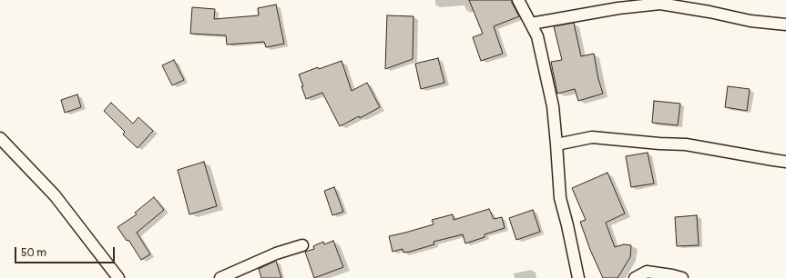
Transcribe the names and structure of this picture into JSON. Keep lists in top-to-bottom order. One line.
{"scale_bar":"50 m"}
